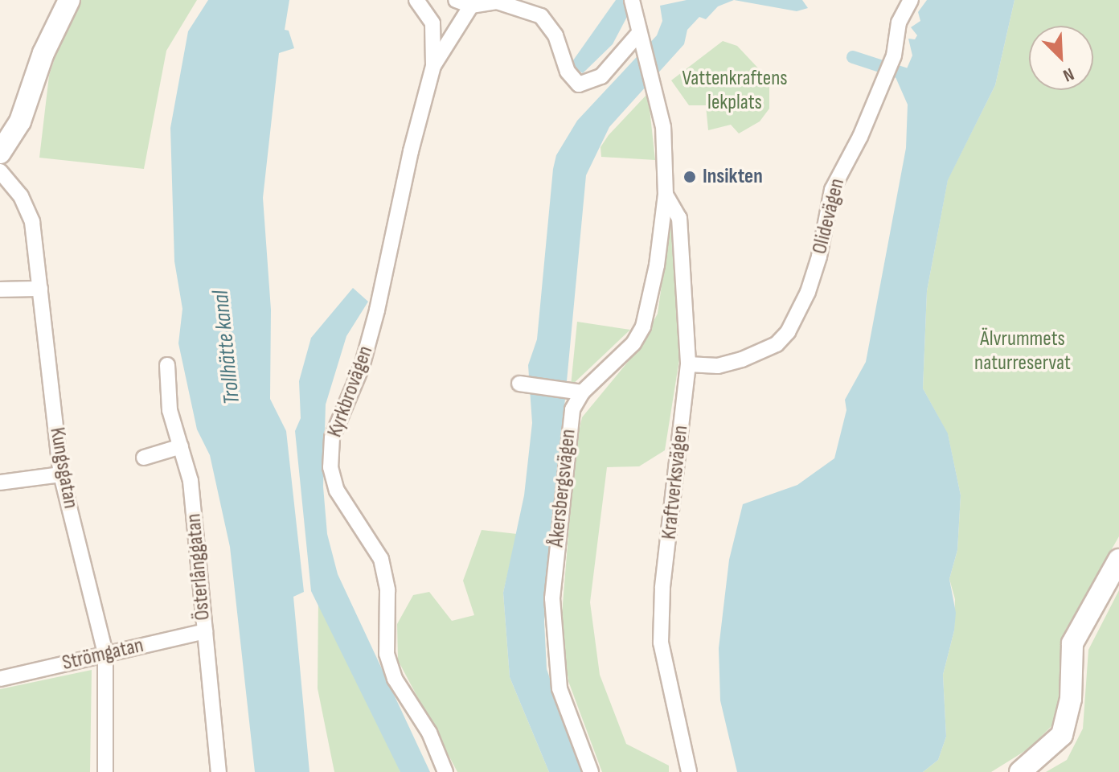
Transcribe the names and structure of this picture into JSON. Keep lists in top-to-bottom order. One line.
{"streets":{"street":["Olidevägen","Kyrkbrovägen","Kungsgatan","Kraftverksvägen","Åkersbergsvägen","Österlånggatan","Strömgatan"]},"crossings":[["Olidevägen","Kraftverksvägen"],["Kungsgatan","Strömgatan"],["Kraftverksvägen","Åkersbergsvägen"],["Österlånggatan","Strömgatan"]],"water":["Trollhätte kanal"],"parks":["Vattenkraftens lekplats","Älvrummets naturreservat"],"places":["Insikten"],"north":"bottom right"}
